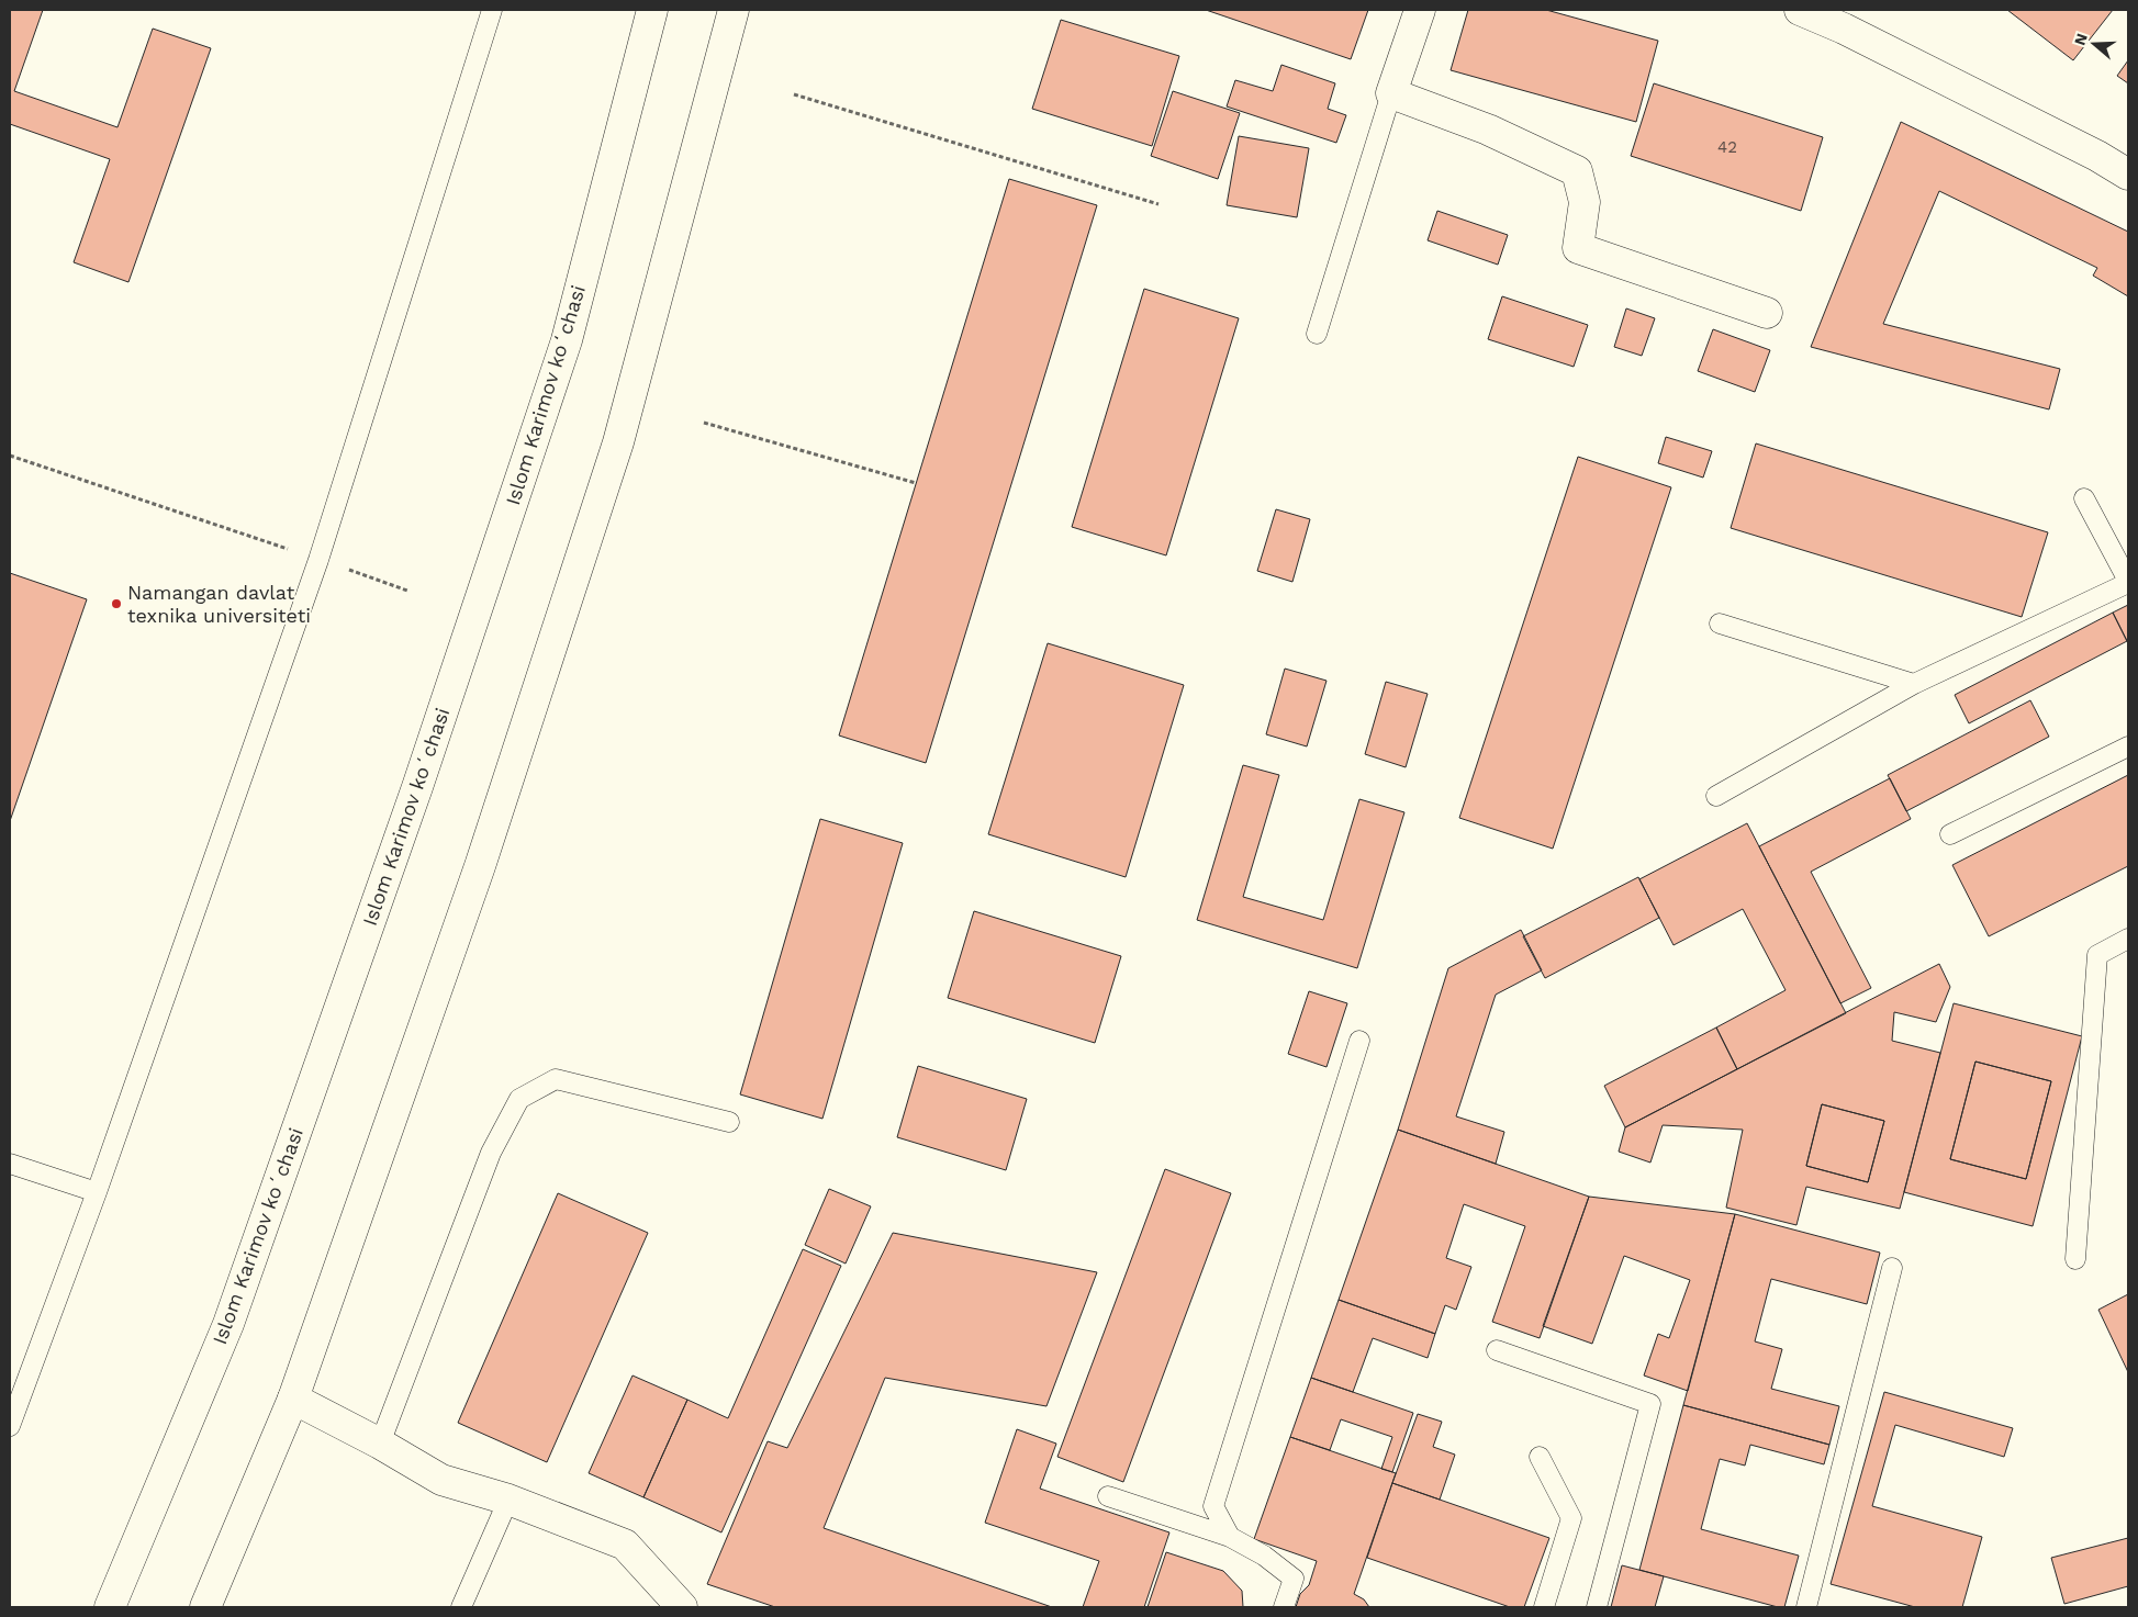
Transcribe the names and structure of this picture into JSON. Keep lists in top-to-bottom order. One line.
{"streets":{"main road":["Islom Karimov koʻchasi"]},"places":["Namangan davlat texnika universiteti"],"house_numbers":["42"],"north":"left"}
